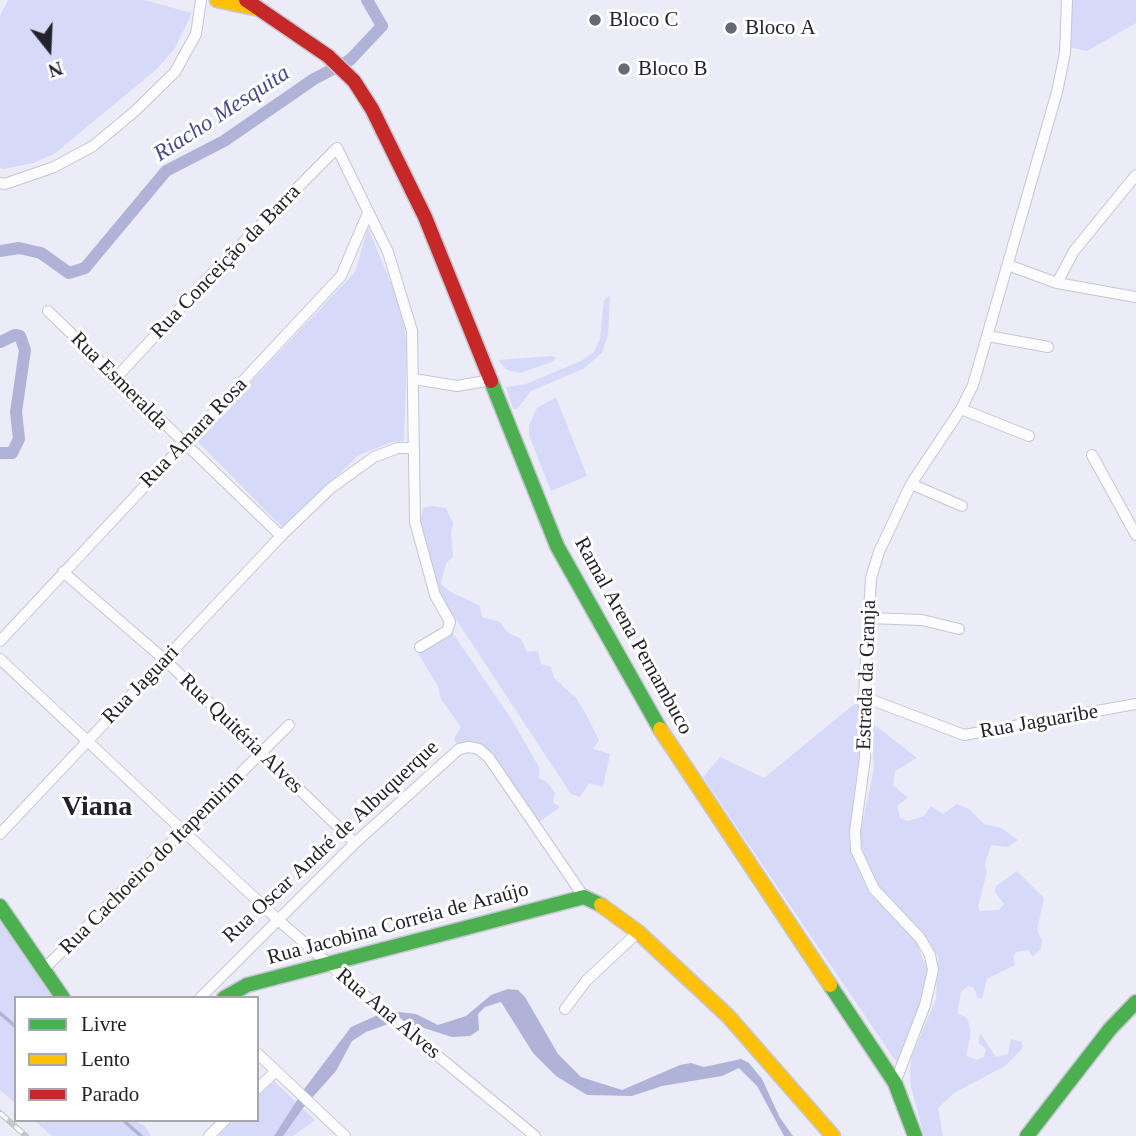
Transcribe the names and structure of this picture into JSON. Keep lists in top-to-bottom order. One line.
{"streets":{"main road":["Ramal Arena Pernambuco","Rua Oscar André de Albuquerque","Rua Jacobina Correia de Araújo"],"street":["Rua Conceição da Barra","Rua Esmeralda","Rua Amara Rosa","Estrada da Granja","Rua Jaguari","Rua Jaguaribe","Rua Quitéria Alves","Rua Cachoeiro do Itapemirim","Rua Ana Alves"]},"crossings":[["Rua Conceição da Barra","Rua Esmeralda"],["Rua Conceição da Barra","Rua Amara Rosa"],["Rua Esmeralda","Rua Amara Rosa"],["Rua Esmeralda","Rua Jaguari"],["Rua Amara Rosa","Rua Quitéria Alves"],["Ramal Arena Pernambuco","Estrada da Granja"],["Estrada da Granja","Rua Jaguaribe"],["Rua Jaguari","Rua Quitéria Alves"],["Rua Jaguari","Rua Ana Alves"],["Rua Quitéria Alves","Rua Oscar André de Albuquerque"],["Rua Quitéria Alves","Rua Cachoeiro do Itapemirim"],["Rua Oscar André de Albuquerque","Rua Jacobina Correia de Araújo"],["Rua Oscar André de Albuquerque","Rua Ana Alves"],["Rua Cachoeiro do Itapemirim","Rua Ana Alves"],["Rua Jacobina Correia de Araújo","Rua Ana Alves"]],"districts":["Viana"],"water":["Riacho Mesquita"],"places":["Bloco C","Bloco A","Bloco B"],"legend":["Livre","Lento","Parado"],"north":"bottom"}
